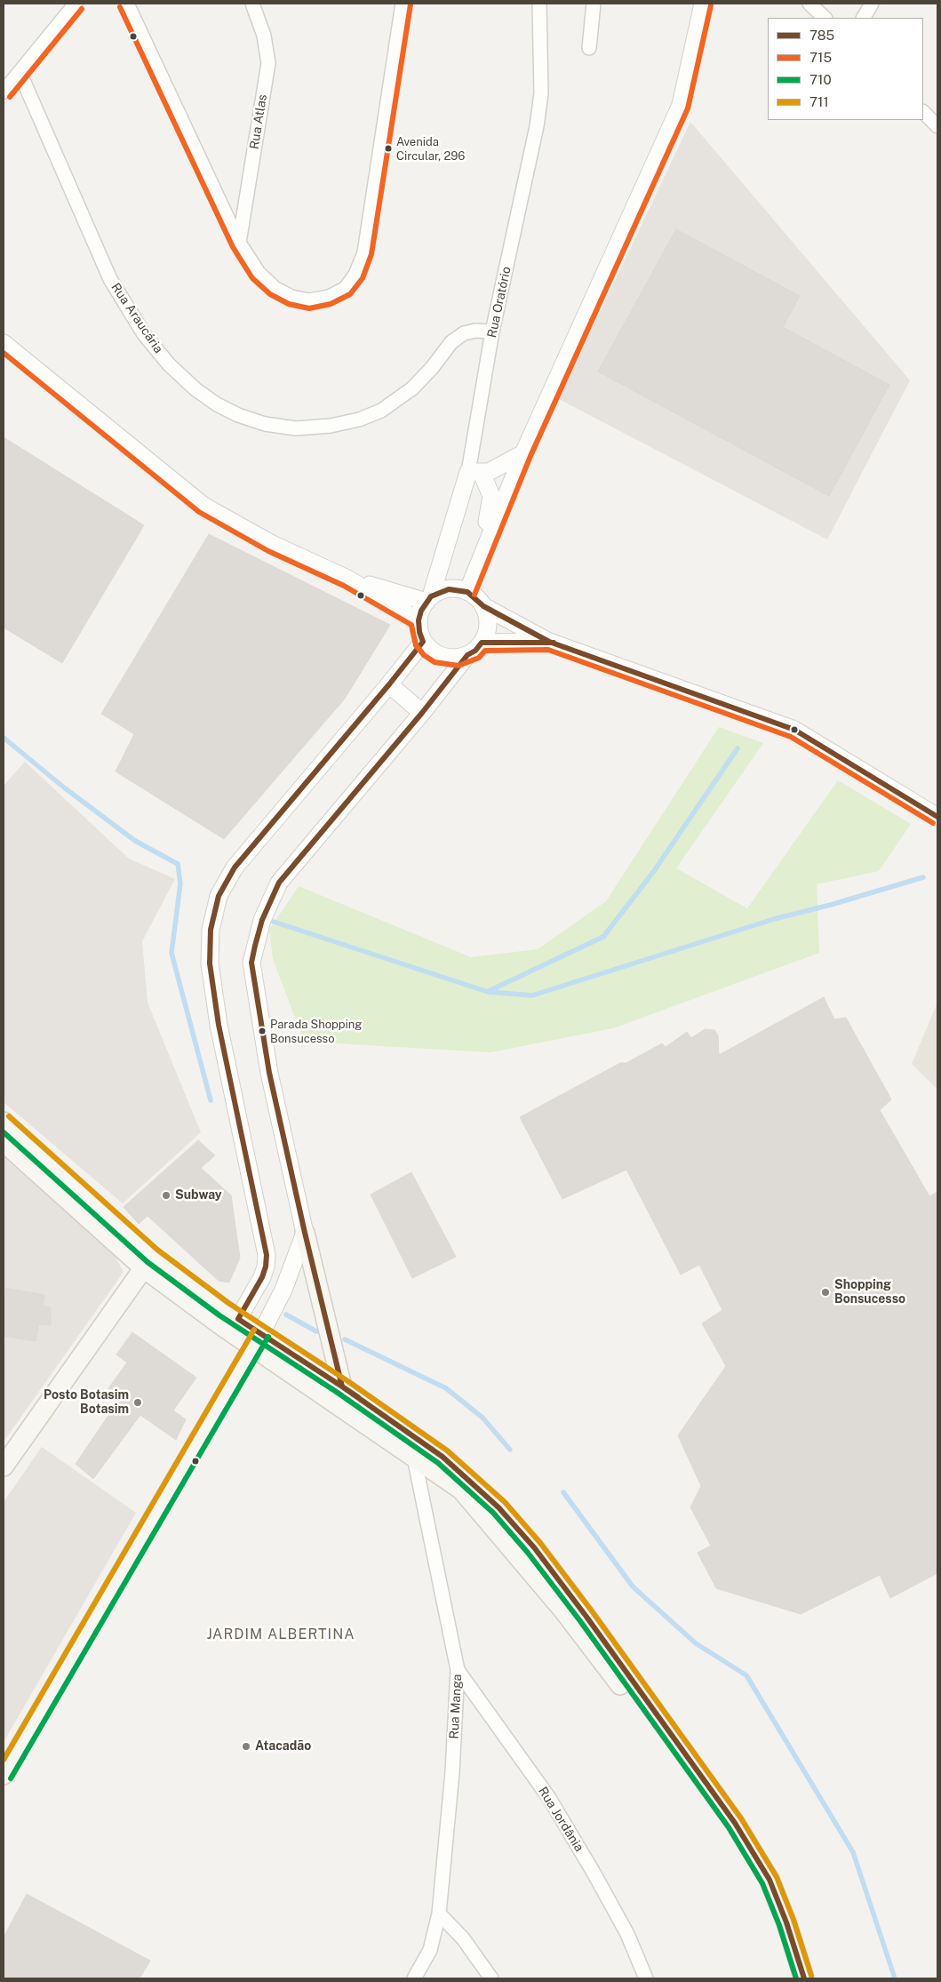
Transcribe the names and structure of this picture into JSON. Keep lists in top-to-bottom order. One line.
{"streets":{"street":["Rua Atlas","Rua Oratório","Rua Araucária","Rua Manga","Rua Jordânia"]},"crossings":[["Rua Oratório","Rua Araucária"],["Rua Manga","Rua Jordânia"]],"districts":["JARDIM ALBERTINA"],"places":["Avenida Circular, 296","Parada Shopping Bonsucesso","Subway","Shopping Bonsucesso","Posto Botasim Botasim","Atacadão"],"lines":["transit line 715","transit line 785","transit line 711","transit line 710"],"legend":["785","715","710","711"]}
